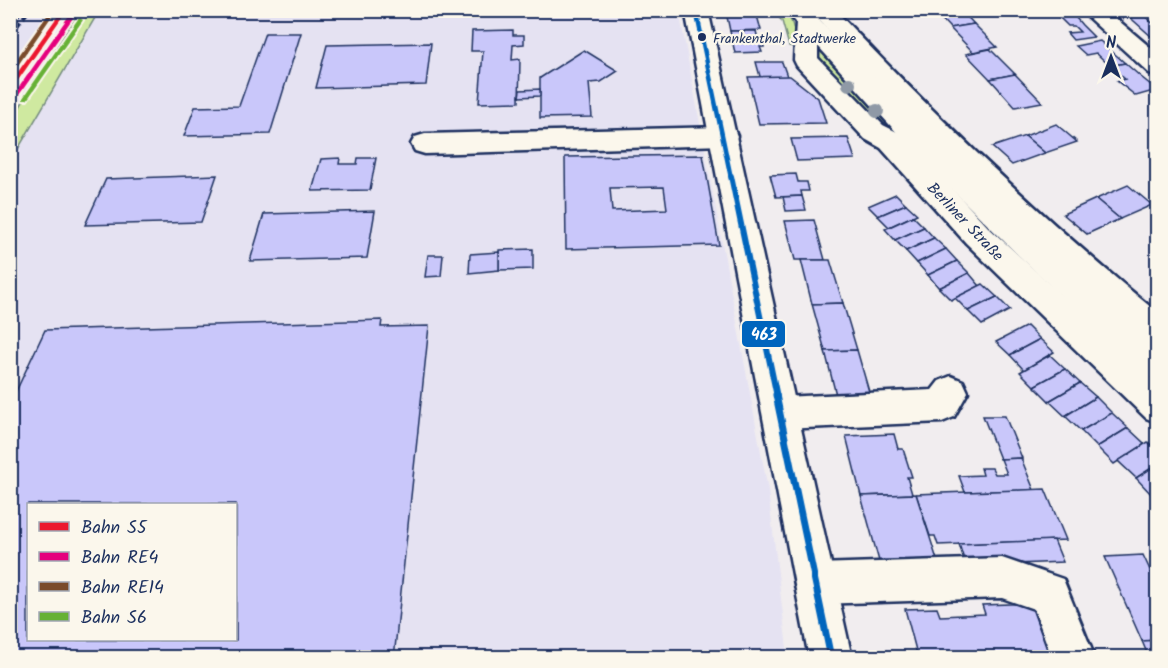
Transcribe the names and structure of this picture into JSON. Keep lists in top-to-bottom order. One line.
{"streets":{"main road":["Berliner Straße"]},"places":["Frankenthal, Stadtwerke"],"lines":["rail line S5","rail line RE14","transit line 463","rail line RE4","rail line S6"],"legend":["Bahn S5","Bahn RE4","Bahn RE14","Bahn S6"],"north":"top"}
